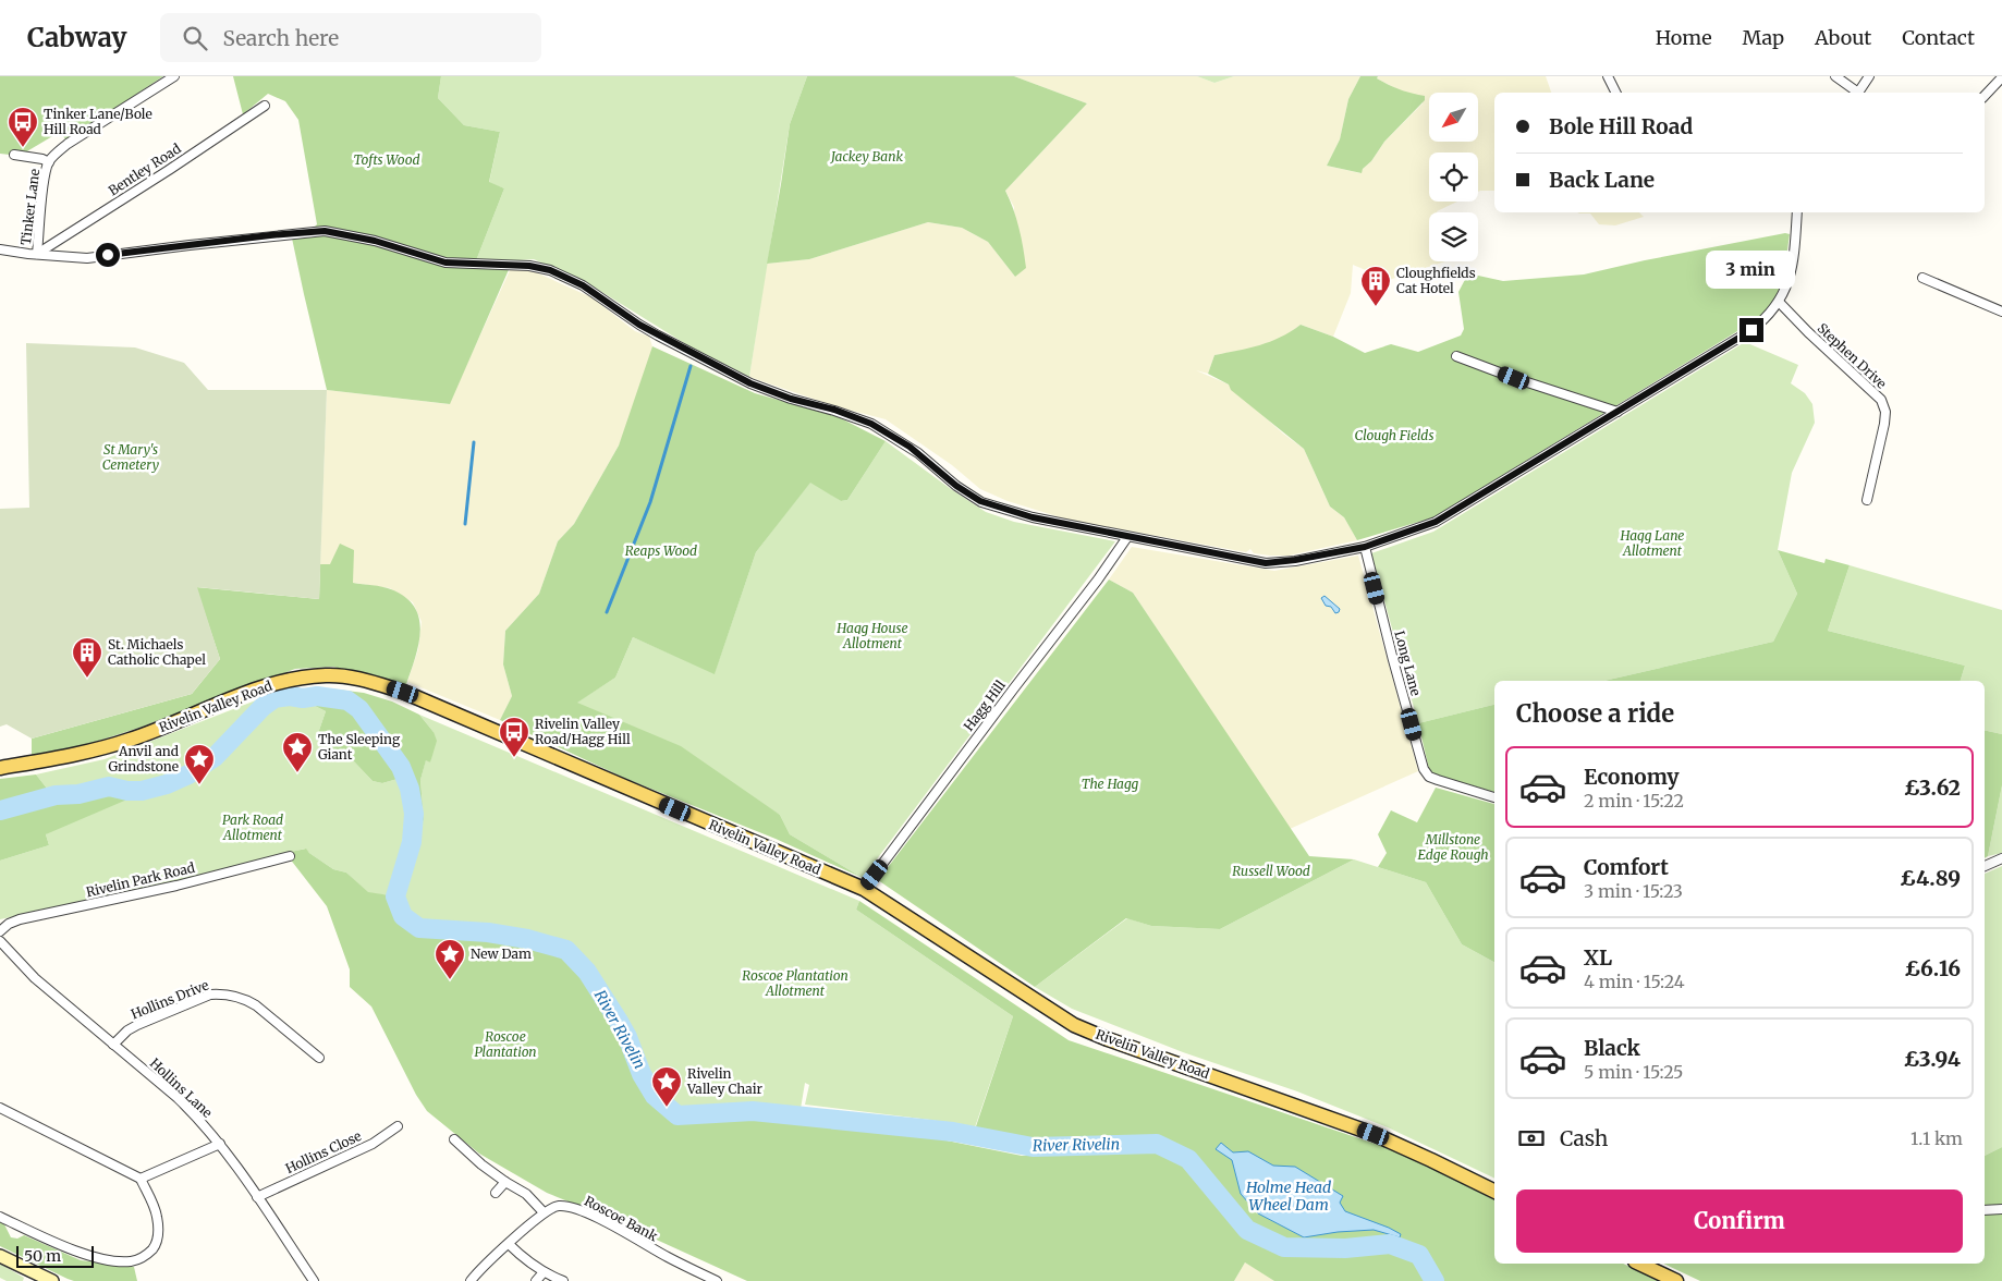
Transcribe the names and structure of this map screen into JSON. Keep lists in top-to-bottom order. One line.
{"streets":{"main road":["Rivelin Valley Road"],"street":["Bentley Road","Tinker Lane","Stephen Drive","Long Lane","Hagg Hill","Rivelin Park Road","Hollins Drive","Hollins Lane","Hollins Close","Roscoe Bank"]},"crossings":[["Bentley Road","Tinker Lane"],["Hagg Hill","Rivelin Valley Road"],["Hollins Drive","Hollins Lane"],["Hollins Lane","Hollins Close"]],"water":["River Rivelin","Holme Head Wheel Dam"],"parks":["Jackey Bank","Tofts Wood","Clough Fields","St Mary's Cemetery","Hagg Lane Allotment","Reaps Wood","Hagg House Allotment","The Hagg","Park Road Allotment","Millstone Edge Rough","Russell Wood","Roscoe Plantation Allotment","Roscoe Plantation"],"places":{"bus stop":["Tinker Lane/Bole Hill Road","Rivelin Valley Road/Hagg Hill"],"building":["Cloughfields Cat Hotel","St. Michaels Catholic Chapel"],"place":["The Sleeping Giant","Anvil and Grindstone","New Dam","Rivelin Valley Chair"]},"scale_bar":"50 m","north":"bottom left","page":{"header":"Cabway","search":"Search here","nav":["Home","Map","About","Contact"],"banner":["Bole Hill Road","Back Lane"],"bubble":"3 min","heading":"Choose a ride","list":[{"name":"Economy","note":"2 min · 15:22","value":"£3.62"},{"name":"Comfort","note":"3 min · 15:23","value":"£4.89"},{"name":"XL","note":"4 min · 15:24","value":"£6.16"},{"name":"Black","note":"5 min · 15:25","value":"£3.94"}],"pay":["Cash","1.1 km"],"buttons":"Confirm","scale":"50 m"}}
